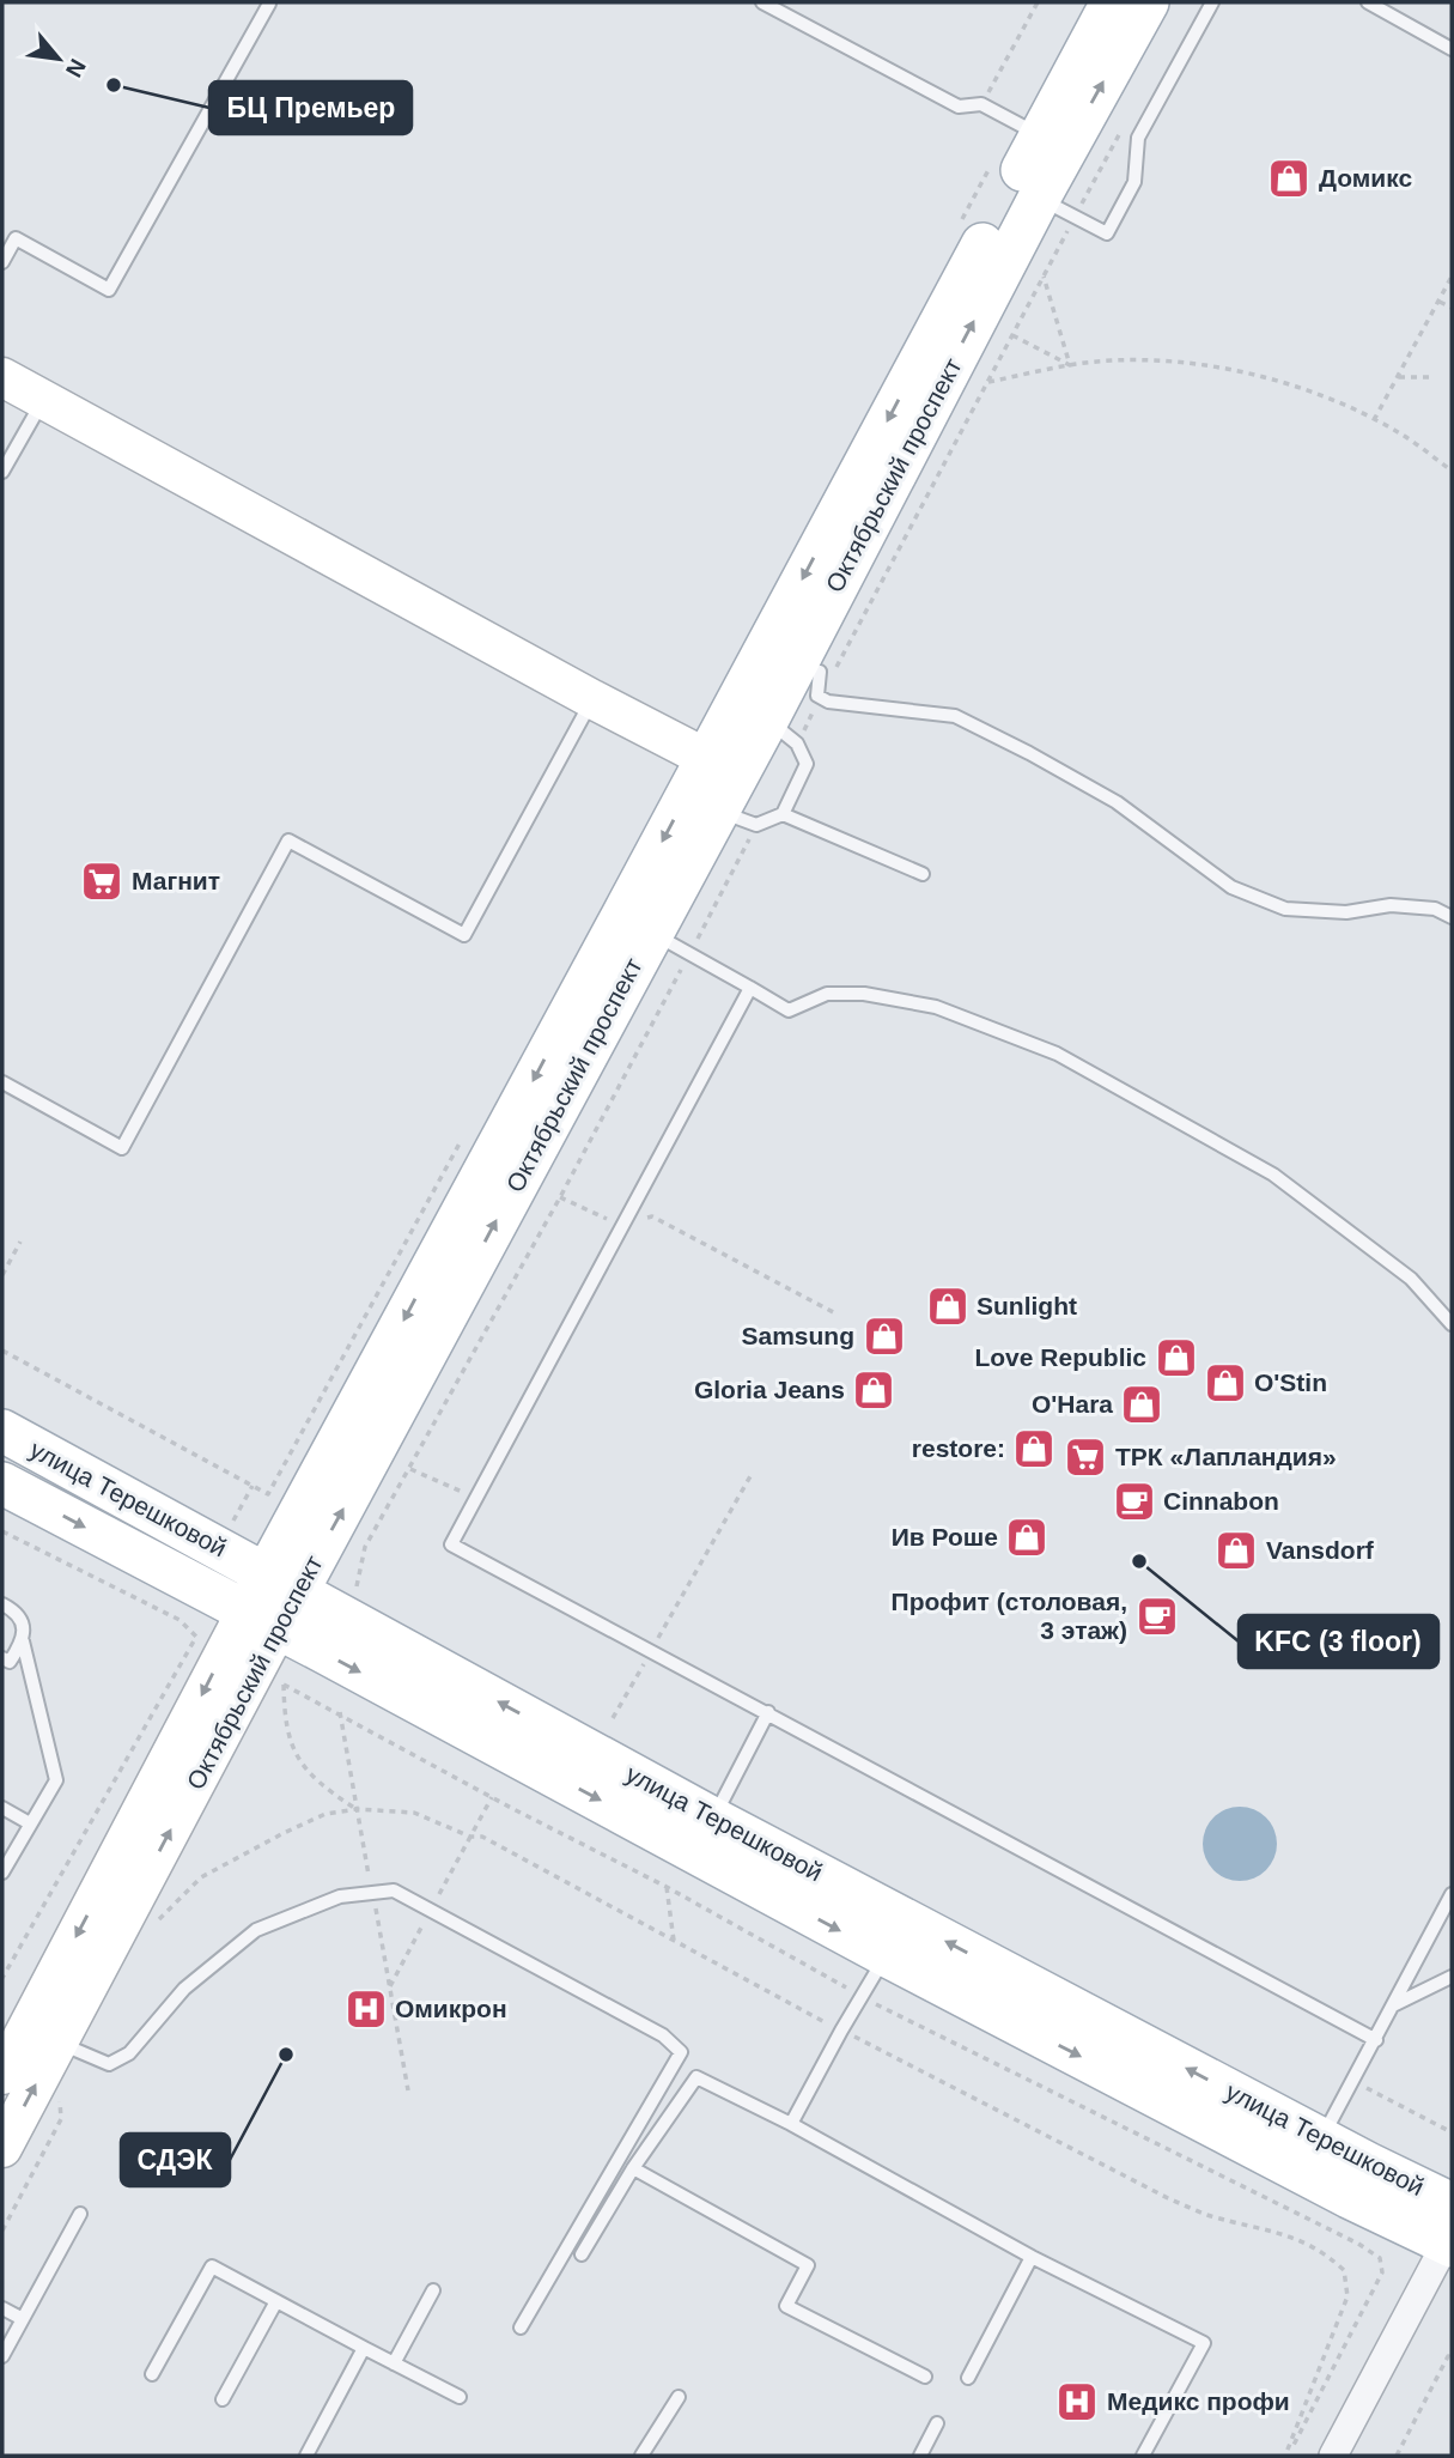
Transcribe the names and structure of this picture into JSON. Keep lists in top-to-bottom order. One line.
{"streets":{"main road":["Октябрьский проспект","улица Терешковой"]},"crossings":[["Октябрьский проспект","улица Терешковой"]],"places":{"other":["БЦ Премьер","KFC (3 floor)","СДЭК"],"shop":["Домикс","Sunlight","Samsung","Love Republic","O'Stin","Gloria Jeans","O'Hara","restore:","Ив Роше","Vansdorf"],"supermarket":["Магнит","ТРК «Лапландия»"],"cafe":["Cinnabon","Профит (столовая, 3 этаж)"],"hospital":["Омикрон","Медикс профи"]},"north":"bottom right"}
